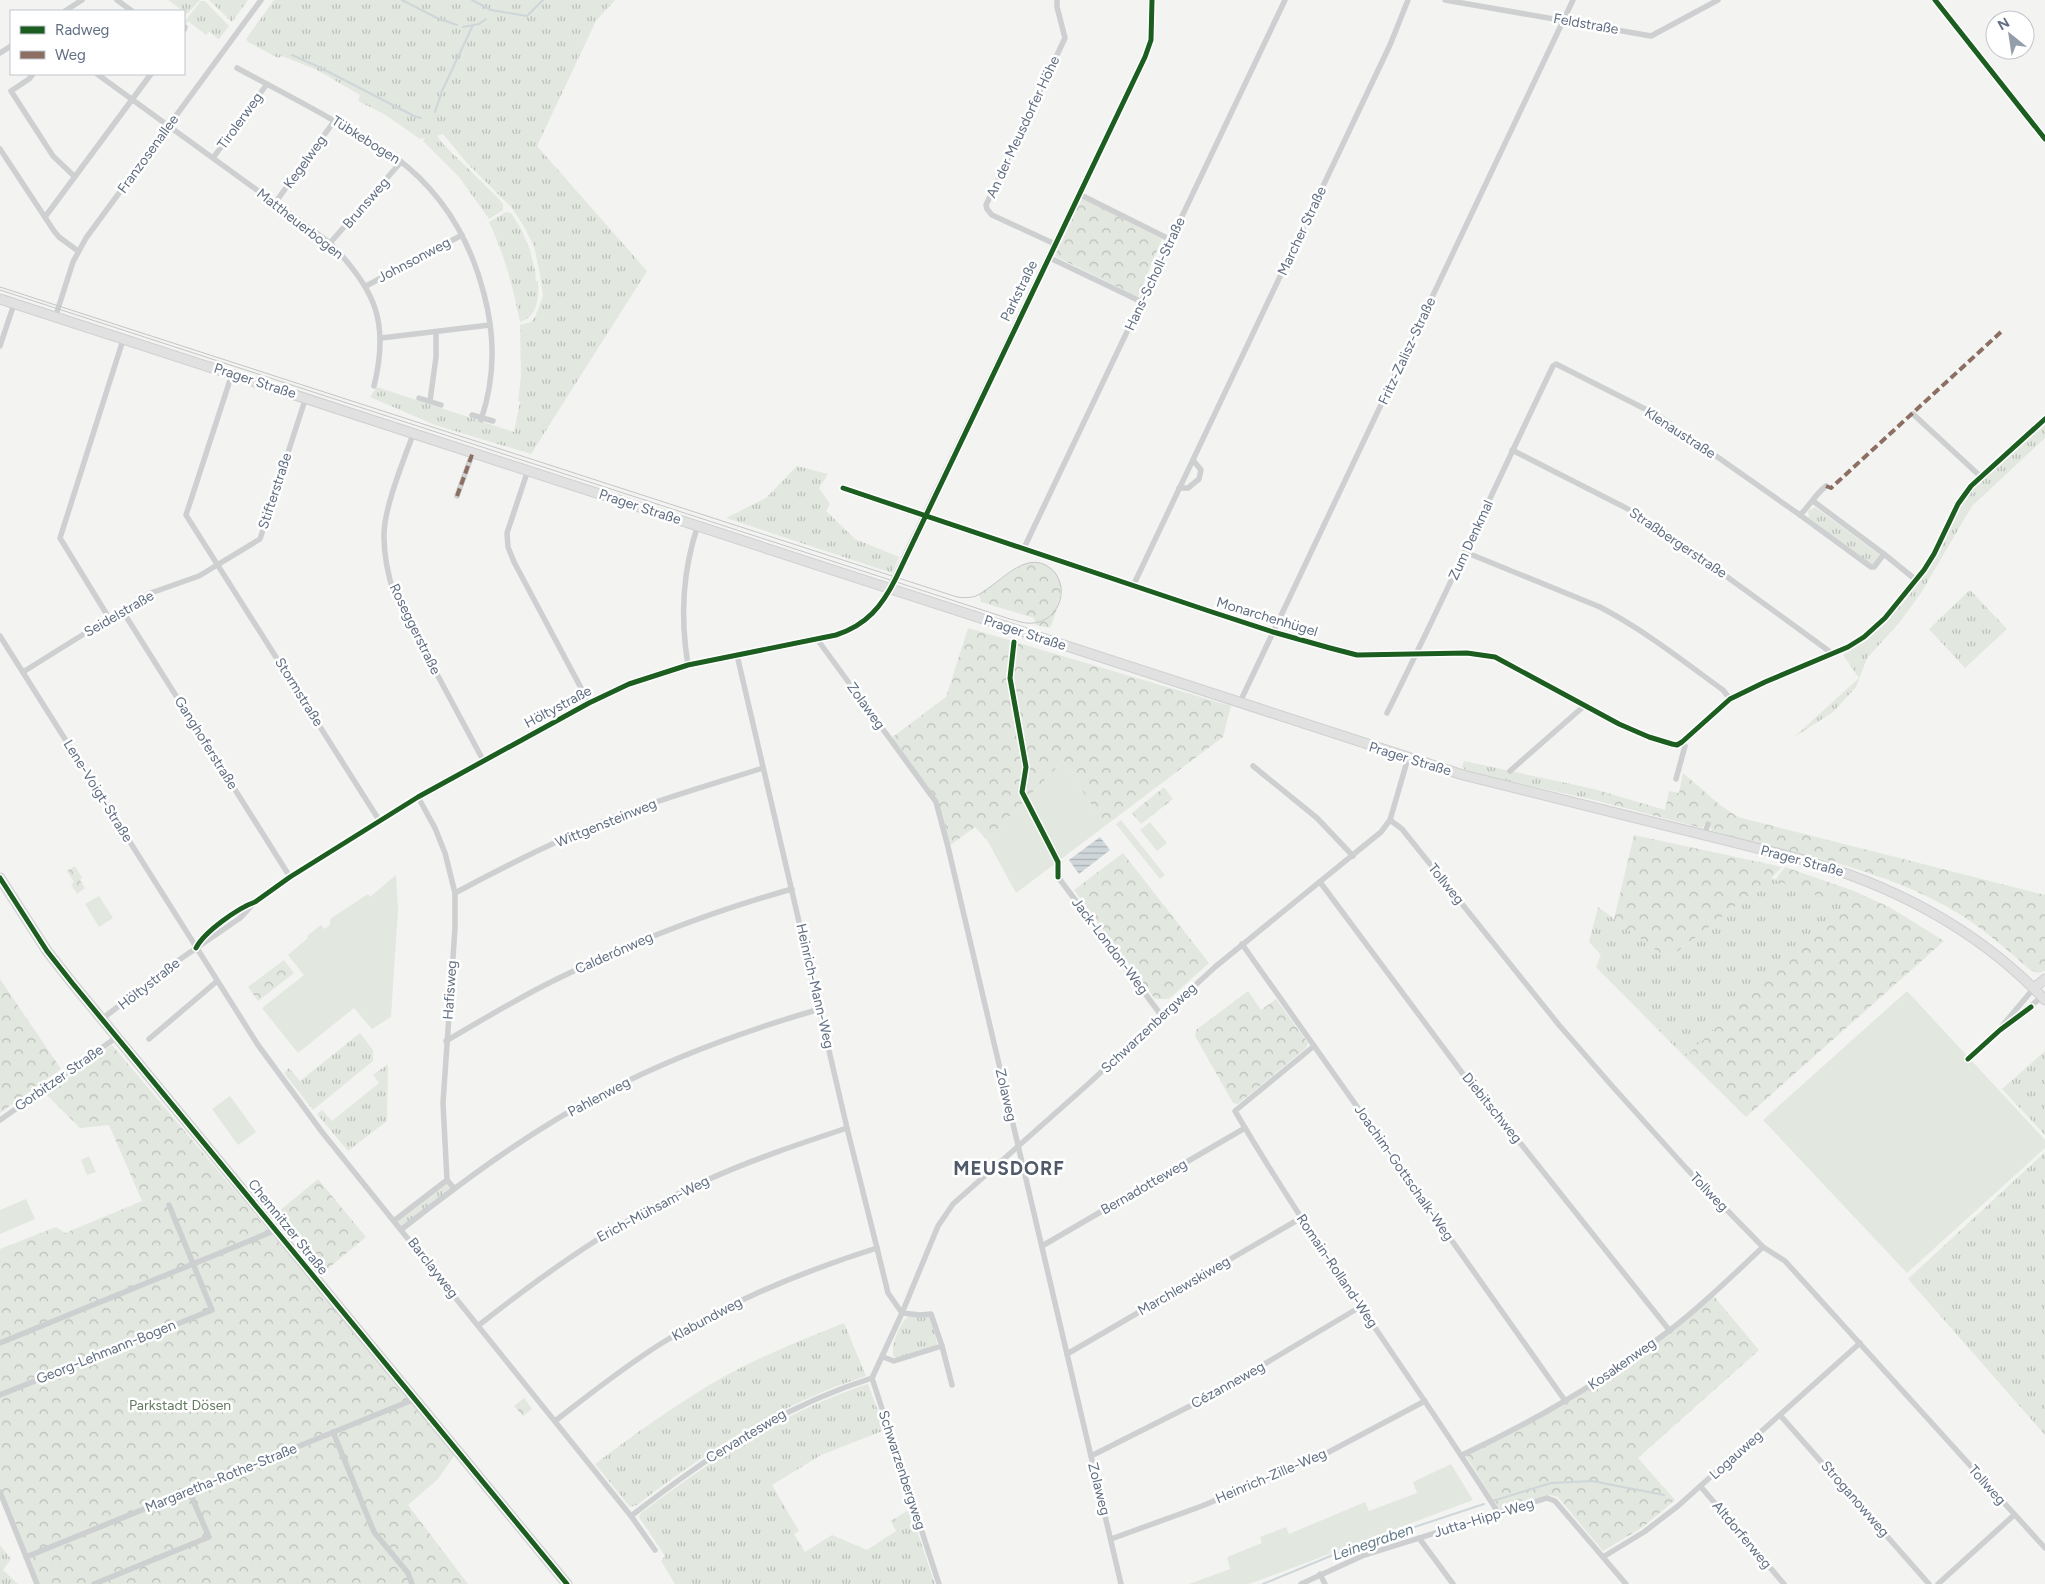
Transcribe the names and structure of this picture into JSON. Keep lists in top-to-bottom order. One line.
{"streets":{"main road":["Prager Straße","Chemnitzer Straße"],"street":["Feldstraße","Tirolerweg","An der Meusdorfer Höhe","Tübkebogen","Franzosenallee","Kegelweg","Brunsweg","Mattheuerbogen","Marcher Straße","Johnsonweg","Hans-Scholl-Straße","Parkstraße","Fritz-Zalisz-Straße","Klenaustraße","Stifterstraße","Zum Denkmal","Straßbergerstraße","Seidelstraße","Monarchenhügel","Roseggerstraße","Stormstraße","Zolaweg","Höltystraße","Ganghoferstraße","Lene-Voigt-Straße","Wittgensteinweg","Tollweg","Jack-London-Weg","Calderónweg","Heinrich-Mann-Weg","Hafisweg","Schwarzenbergweg","Gorbitzer Straße","Pahlenweg","Diebitschweg","Joachim-Gottschalk-Weg","Bernadotteweg","Erich-Mühsam-Weg","Barclayweg","Romain-Rolland-Weg","Marchlewskiweg","Klabundweg","Georg-Lehmann-Bogen","Kosakenweg","Cézanneweg","Cervantesweg","Logauweg","Heinrich-Zille-Weg","Margaretha-Rothe-Straße","Stroganowweg","Jutta-Hipp-Weg","Altdorferweg"]},"crossings":[["Feldstraße","Fritz-Zalisz-Straße"],["Tirolerweg","Tübkebogen"],["Tirolerweg","Mattheuerbogen"],["An der Meusdorfer Höhe","Parkstraße"],["Tübkebogen","Kegelweg"],["Tübkebogen","Brunsweg"],["Tübkebogen","Johnsonweg"],["Franzosenallee","Mattheuerbogen"],["Franzosenallee","Prager Straße"],["Kegelweg","Mattheuerbogen"],["Brunsweg","Mattheuerbogen"],["Mattheuerbogen","Johnsonweg"],["Marcher Straße","Monarchenhügel"],["Hans-Scholl-Straße","Monarchenhügel"],["Parkstraße","Prager Straße"],["Parkstraße","Monarchenhügel"],["Parkstraße","Höltystraße"],["Fritz-Zalisz-Straße","Prager Straße"],["Fritz-Zalisz-Straße","Monarchenhügel"],["Prager Straße","Stifterstraße"],["Prager Straße","Roseggerstraße"],["Prager Straße","Stormstraße"],["Prager Straße","Höltystraße"],["Prager Straße","Schwarzenbergweg"],["Klenaustraße","Zum Denkmal"],["Stifterstraße","Seidelstraße"],["Stifterstraße","Stormstraße"],["Zum Denkmal","Straßbergerstraße"],["Zum Denkmal","Monarchenhügel"],["Seidelstraße","Stormstraße"],["Seidelstraße","Ganghoferstraße"],["Seidelstraße","Lene-Voigt-Straße"],["Roseggerstraße","Höltystraße"],["Stormstraße","Höltystraße"],["Zolaweg","Höltystraße"],["Zolaweg","Schwarzenbergweg"],["Zolaweg","Bernadotteweg"],["Zolaweg","Marchlewskiweg"],["Zolaweg","Cézanneweg"],["Zolaweg","Heinrich-Zille-Weg"],["Höltystraße","Ganghoferstraße"],["Höltystraße","Lene-Voigt-Straße"],["Höltystraße","Heinrich-Mann-Weg"],["Höltystraße","Hafisweg"],["Höltystraße","Chemnitzer Straße"],["Höltystraße","Barclayweg"],["Lene-Voigt-Straße","Barclayweg"],["Wittgensteinweg","Heinrich-Mann-Weg"],["Wittgensteinweg","Hafisweg"],["Tollweg","Schwarzenbergweg"],["Tollweg","Kosakenweg"],["Tollweg","Logauweg"],["Jack-London-Weg","Schwarzenbergweg"],["Calderónweg","Heinrich-Mann-Weg"],["Calderónweg","Hafisweg"],["Heinrich-Mann-Weg","Schwarzenbergweg"],["Heinrich-Mann-Weg","Pahlenweg"],["Heinrich-Mann-Weg","Erich-Mühsam-Weg"],["Heinrich-Mann-Weg","Klabundweg"],["Schwarzenbergweg","Diebitschweg"],["Schwarzenbergweg","Joachim-Gottschalk-Weg"],["Schwarzenbergweg","Cervantesweg"],["Gorbitzer Straße","Chemnitzer Straße"],["Pahlenweg","Barclayweg"],["Diebitschweg","Kosakenweg"],["Joachim-Gottschalk-Weg","Romain-Rolland-Weg"],["Joachim-Gottschalk-Weg","Kosakenweg"],["Bernadotteweg","Romain-Rolland-Weg"],["Erich-Mühsam-Weg","Barclayweg"],["Chemnitzer Straße","Margaretha-Rothe-Straße"],["Barclayweg","Klabundweg"],["Barclayweg","Cervantesweg"],["Romain-Rolland-Weg","Marchlewskiweg"],["Romain-Rolland-Weg","Kosakenweg"],["Romain-Rolland-Weg","Cézanneweg"],["Romain-Rolland-Weg","Heinrich-Zille-Weg"],["Romain-Rolland-Weg","Jutta-Hipp-Weg"],["Logauweg","Stroganowweg"],["Logauweg","Jutta-Hipp-Weg"],["Logauweg","Altdorferweg"]],"districts":["MEUSDORF"],"water":["Leinegraben"],"parks":["Parkstadt Dösen"],"legend":["Radweg","Weg"],"north":"top left"}
